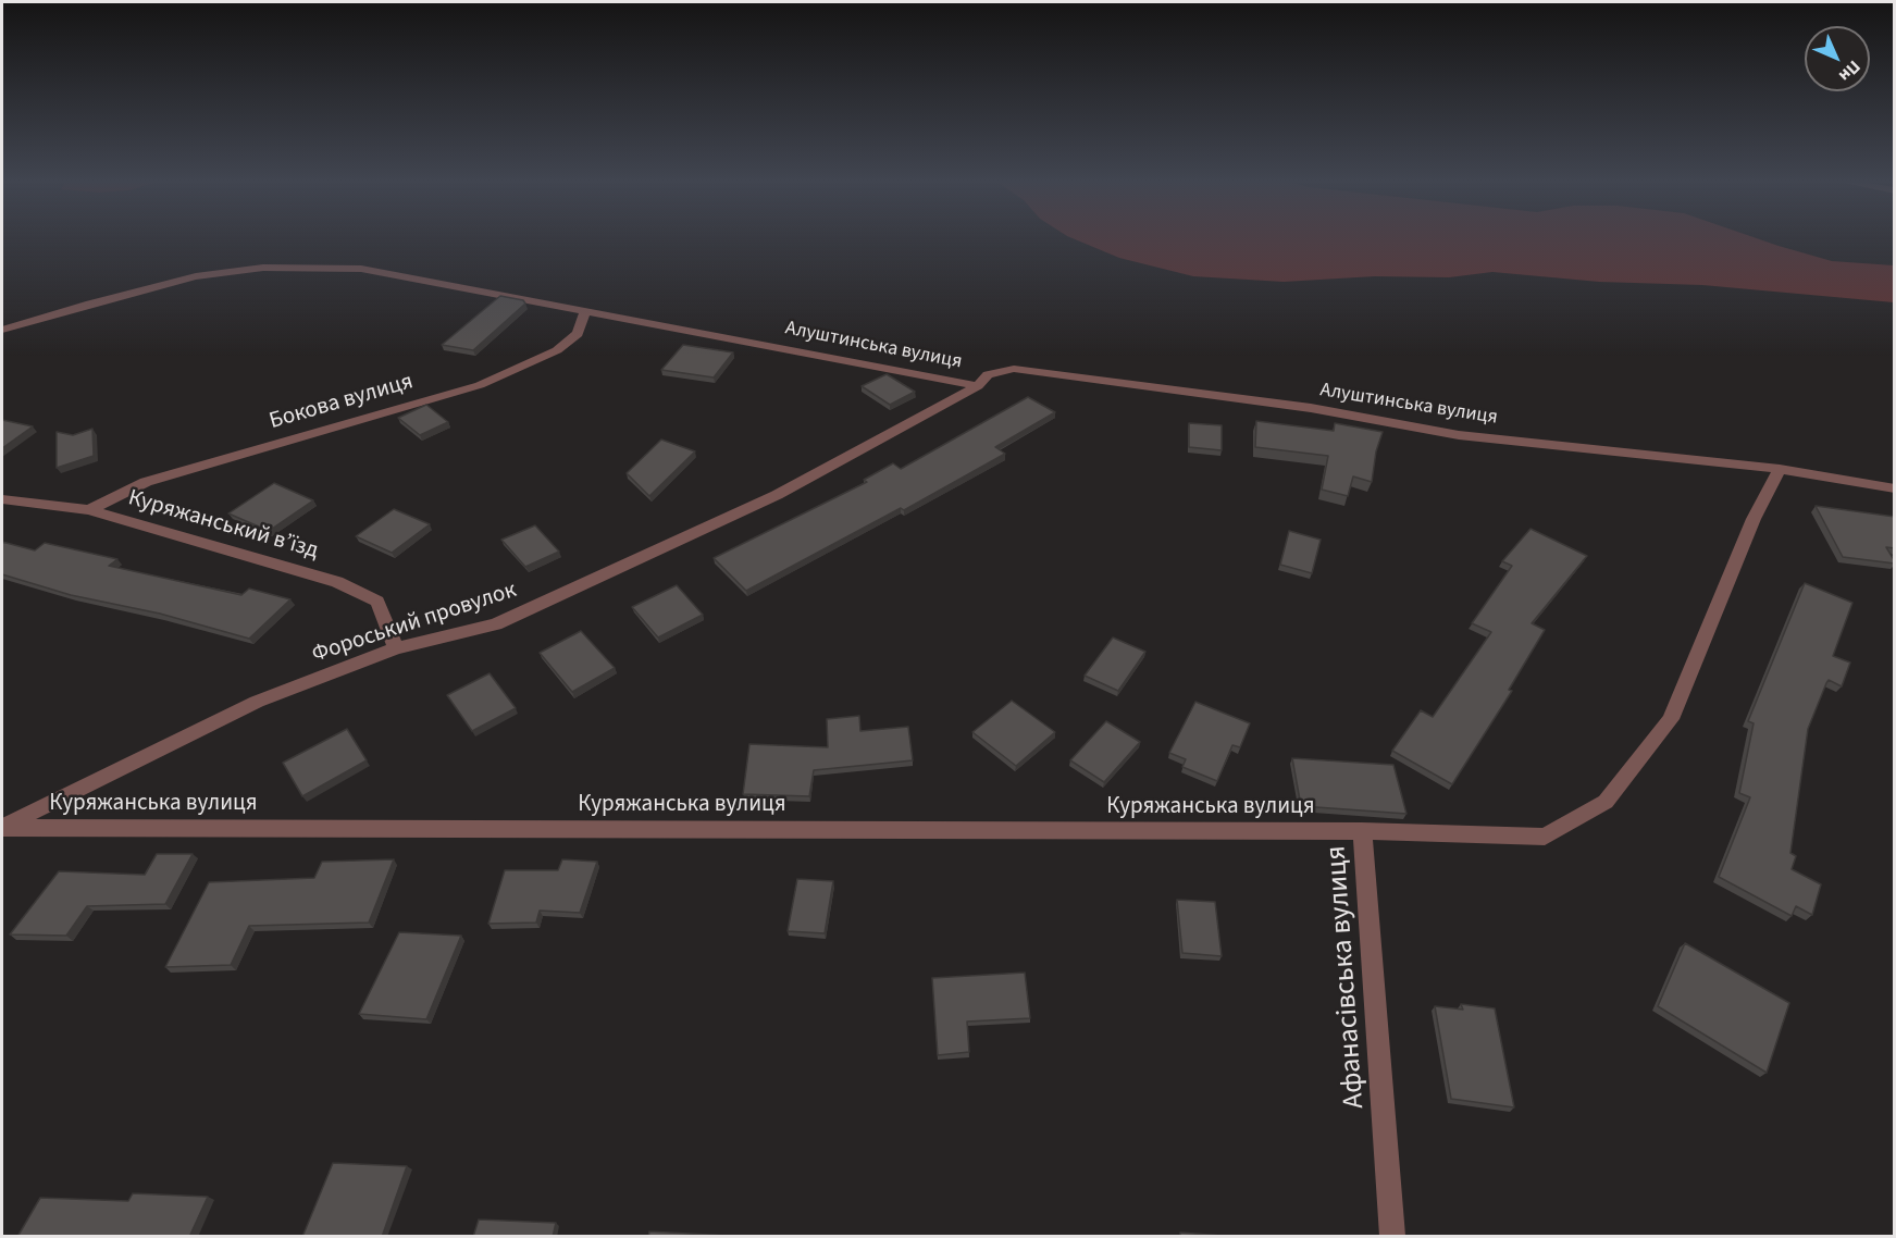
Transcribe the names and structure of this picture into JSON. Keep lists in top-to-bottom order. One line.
{"streets":{"street":["Алуштинська вулиця","Бокова вулиця","Куряжанський в’їзд","Фороський провулок","Куряжанська вулиця","Афанасівська вулиця"]},"crossings":[["Алуштинська вулиця","Бокова вулиця"],["Алуштинська вулиця","Фороський провулок"],["Алуштинська вулиця","Афанасівська вулиця"],["Бокова вулиця","Куряжанський в’їзд"],["Куряжанський в’їзд","Фороський провулок"],["Фороський провулок","Куряжанська вулиця"],["Куряжанська вулиця","Афанасівська вулиця"]],"north":"bottom right"}
